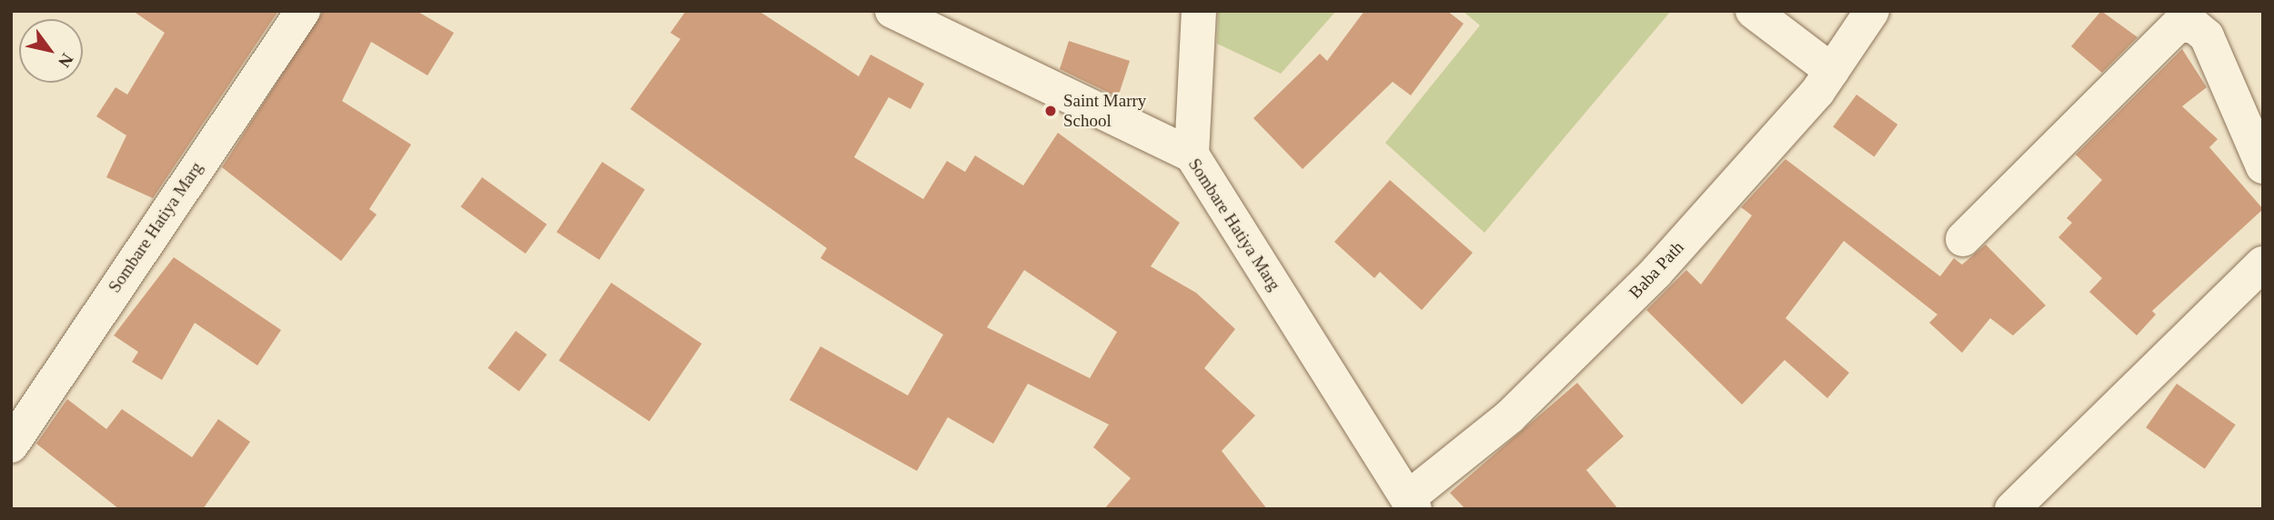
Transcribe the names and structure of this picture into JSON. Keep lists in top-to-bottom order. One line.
{"streets":{"street":["Sombare Hatiya Marg","Baba Path"]},"crossings":[["Sombare Hatiya Marg","Baba Path"]],"places":["Saint Marry School"],"north":"bottom right"}
